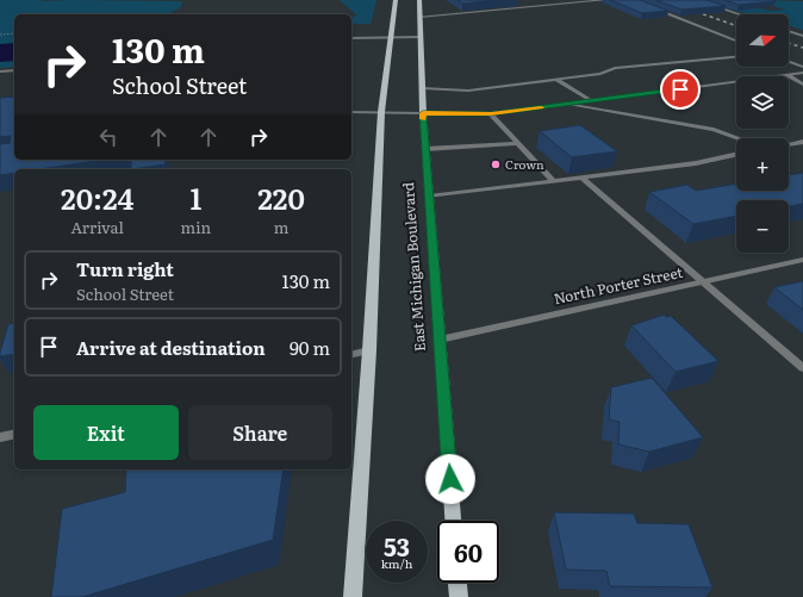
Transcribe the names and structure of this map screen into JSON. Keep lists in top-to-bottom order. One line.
{"streets":{"main road":["East Michigan Boulevard"],"street":["North Porter Street"]},"crossings":[["East Michigan Boulevard","North Porter Street"]],"places":["Crown"],"north":"right","page":{"map_buttons":["+","−"],"turn":["130 m","School Street"],"eta":["20:24","Arrival","1","min","220","m"],"list":[{"name":"Turn right","note":"School Street","value":"130 m"},{"name":"Arrive at destination","value":"90 m"}],"buttons":["Exit","Share"],"speed":"53 km/h","limit":"60"}}
